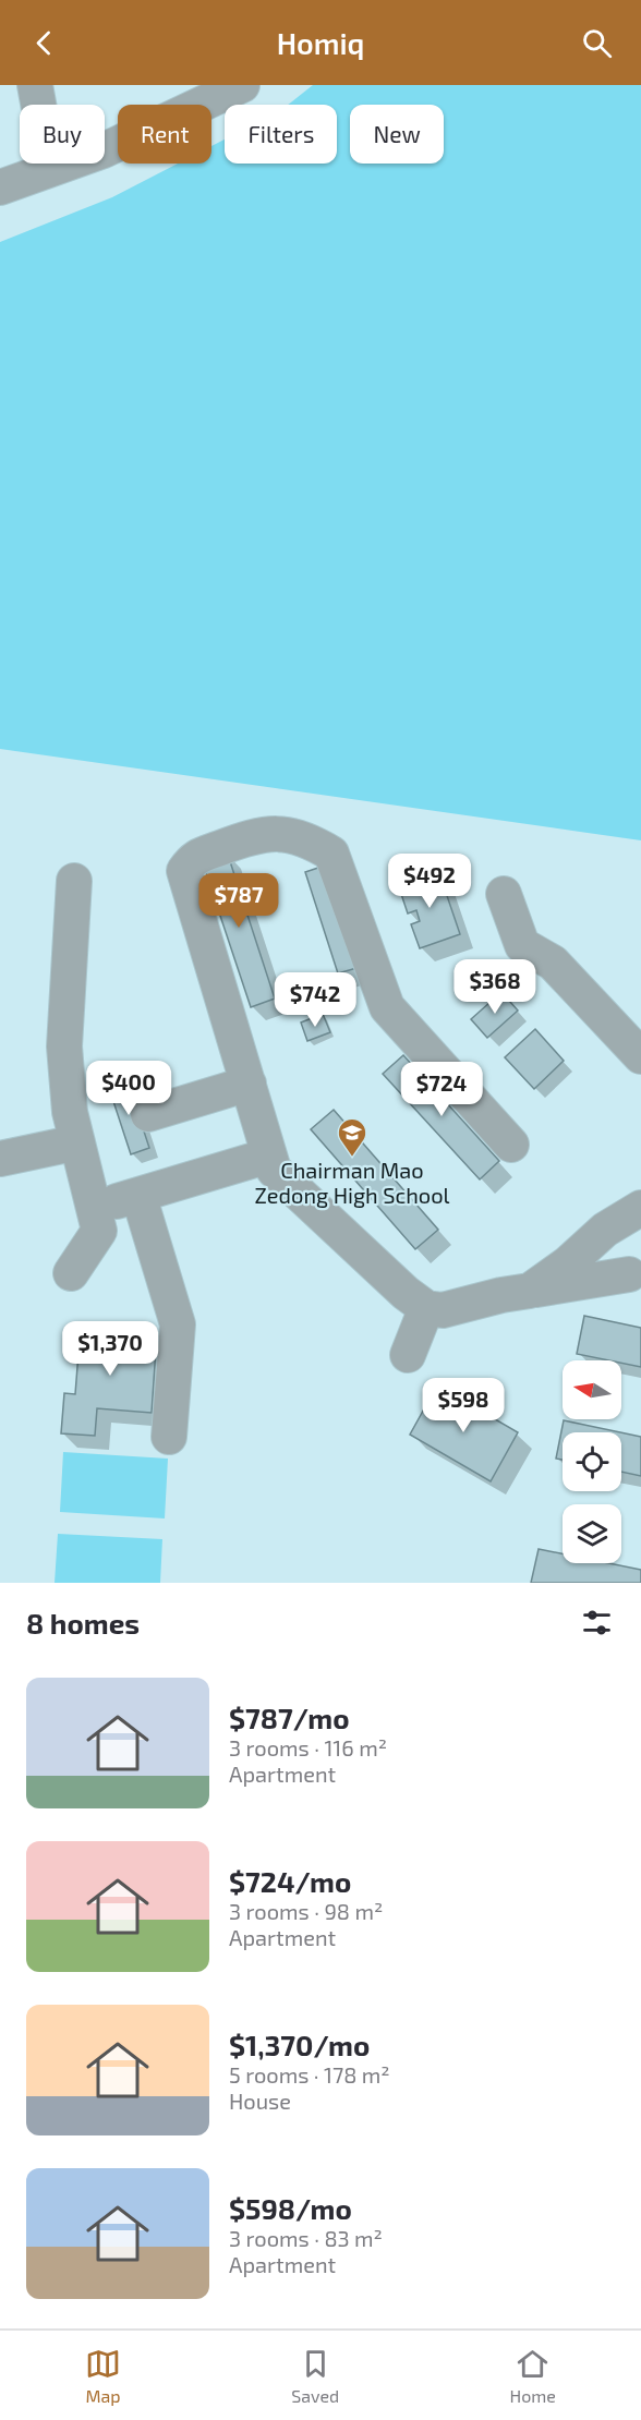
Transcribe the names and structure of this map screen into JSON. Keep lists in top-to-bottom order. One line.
{"places":{"school or university":["Chairman Mao Zedong High School"]},"north":"left","page":{"header":"Homiq","chip":["Buy","Rent","Filters","New"],"price":["$492","$787","$368","$742","$400","$724","$1,370","$598"],"heading":"8 homes","list":[{"name":"$787/mo","note":"3 rooms · 116 m² · Apartment"},{"name":"$724/mo","note":"3 rooms · 98 m² · Apartment"},{"name":"$1,370/mo","note":"5 rooms · 178 m² · House"},{"name":"$598/mo","note":"3 rooms · 83 m² · Apartment"}],"tabs":["Map","Saved","Home"]}}
